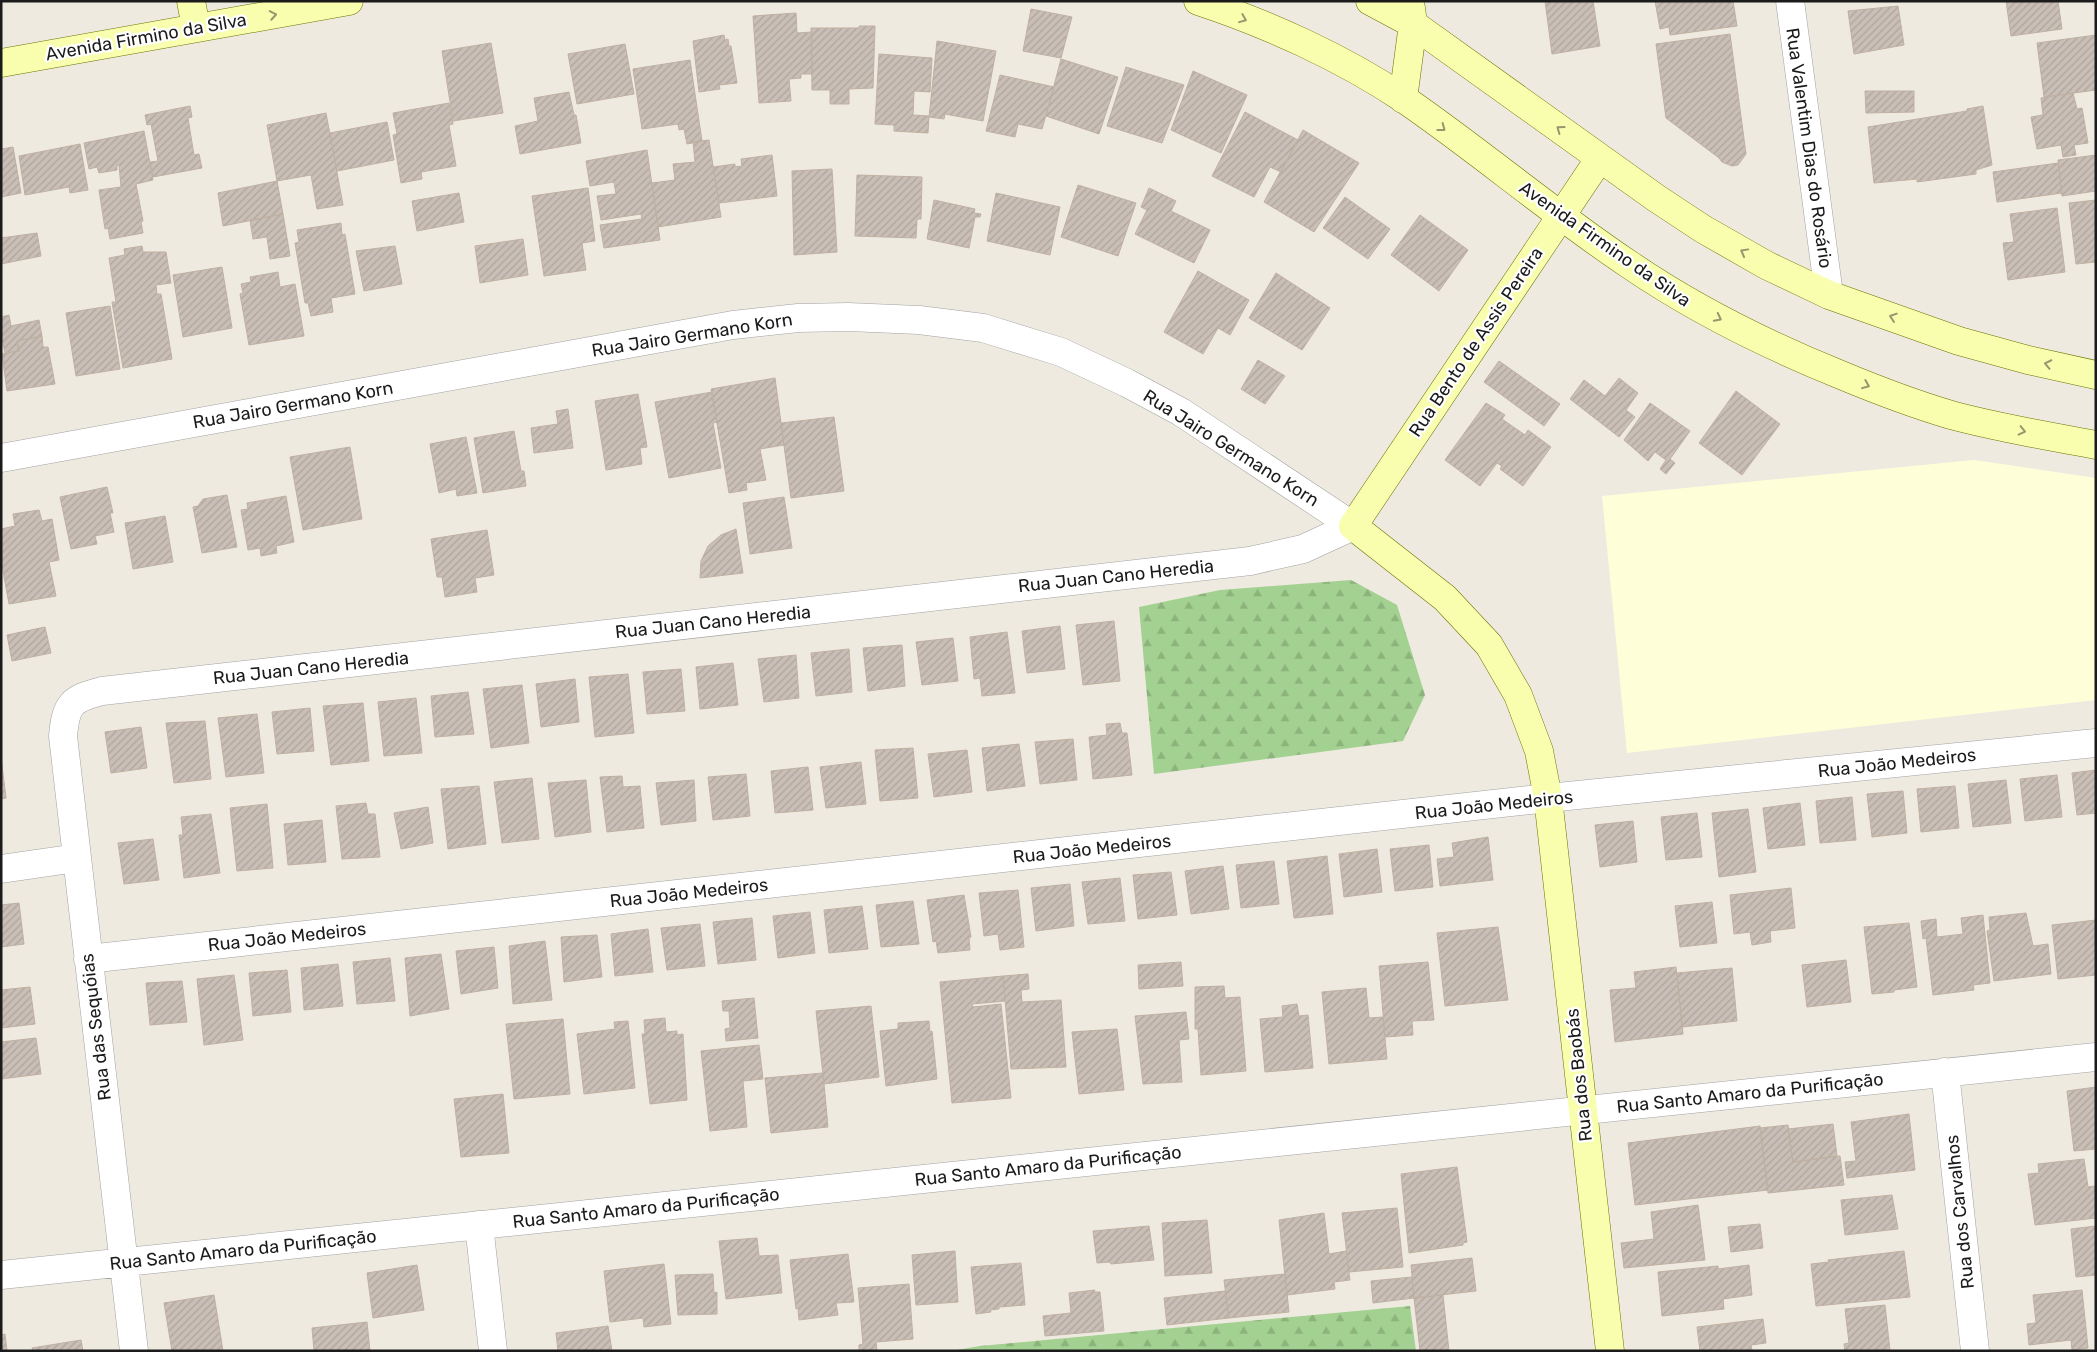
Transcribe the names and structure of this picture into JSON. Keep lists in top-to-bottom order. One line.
{"streets":{"street":["Avenida Firmino da Silva","Rua Valentim Dias do Rosário","Rua Jairo Germano Korn","Rua Bento de Assis Pereira","Rua Juan Cano Heredia","Rua João Medeiros","Rua das Sequóias","Rua dos Baobás","Rua Santo Amaro da Purificação","Rua dos Carvalhos"]},"crossings":[["Avenida Firmino da Silva","Rua Bento de Assis Pereira"],["Rua Jairo Germano Korn","Rua Bento de Assis Pereira"],["Rua Jairo Germano Korn","Rua Juan Cano Heredia"],["Rua Jairo Germano Korn","Rua João Medeiros"],["Rua Jairo Germano Korn","Rua dos Baobás"],["Rua Bento de Assis Pereira","Rua Juan Cano Heredia"],["Rua Juan Cano Heredia","Rua das Sequóias"],["Rua João Medeiros","Rua das Sequóias"],["Rua João Medeiros","Rua dos Baobás"],["Rua das Sequóias","Rua Santo Amaro da Purificação"],["Rua dos Baobás","Rua Santo Amaro da Purificação"],["Rua Santo Amaro da Purificação","Rua dos Carvalhos"]]}
